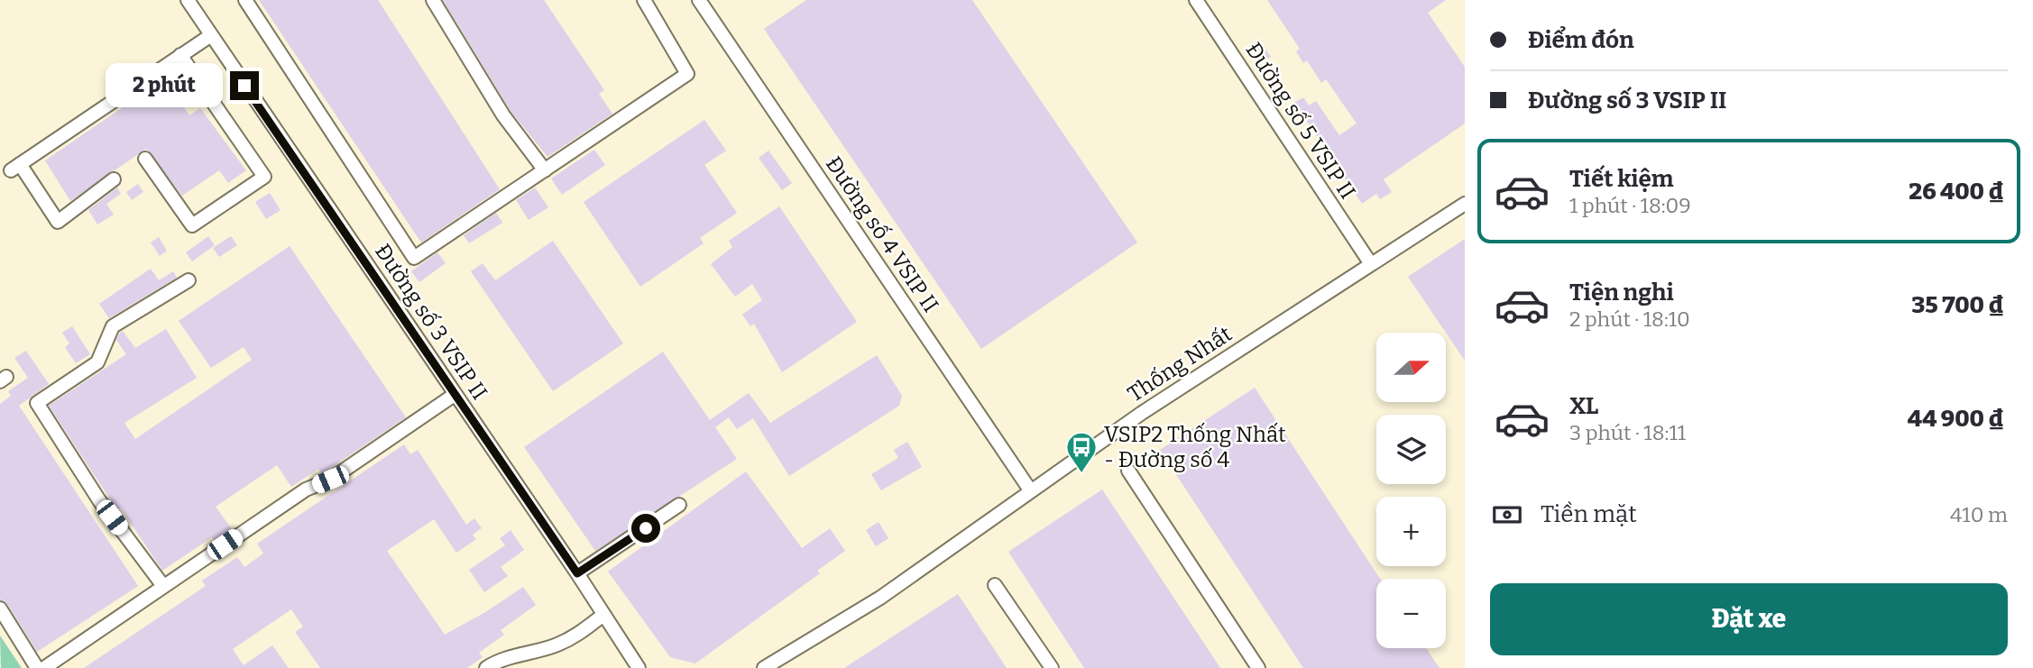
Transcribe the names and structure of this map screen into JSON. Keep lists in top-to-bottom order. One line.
{"streets":{"street":["Đường số 5 VSIP II","Đường số 4 VSIP II","Đường số 3 VSIP II","Thống Nhất"]},"crossings":[["Đường số 5 VSIP II","Thống Nhất"],["Đường số 4 VSIP II","Thống Nhất"]],"places":{"bus stop":["VSIP2 Thống Nhất - Đường số 4"]},"north":"right","page":{"banner":["Điểm đón","Đường số 3 VSIP II"],"bubble":"2 phút","list":[{"name":"Tiết kiệm","note":"1 phút · 18:09","value":"26 400 ₫"},{"name":"Tiện nghi","note":"2 phút · 18:10","value":"35 700 ₫"},{"name":"XL","note":"3 phút · 18:11","value":"44 900 ₫"}],"map_buttons":["+","−"],"pay":["Tiền mặt","410 m"],"buttons":"Đặt xe"}}
